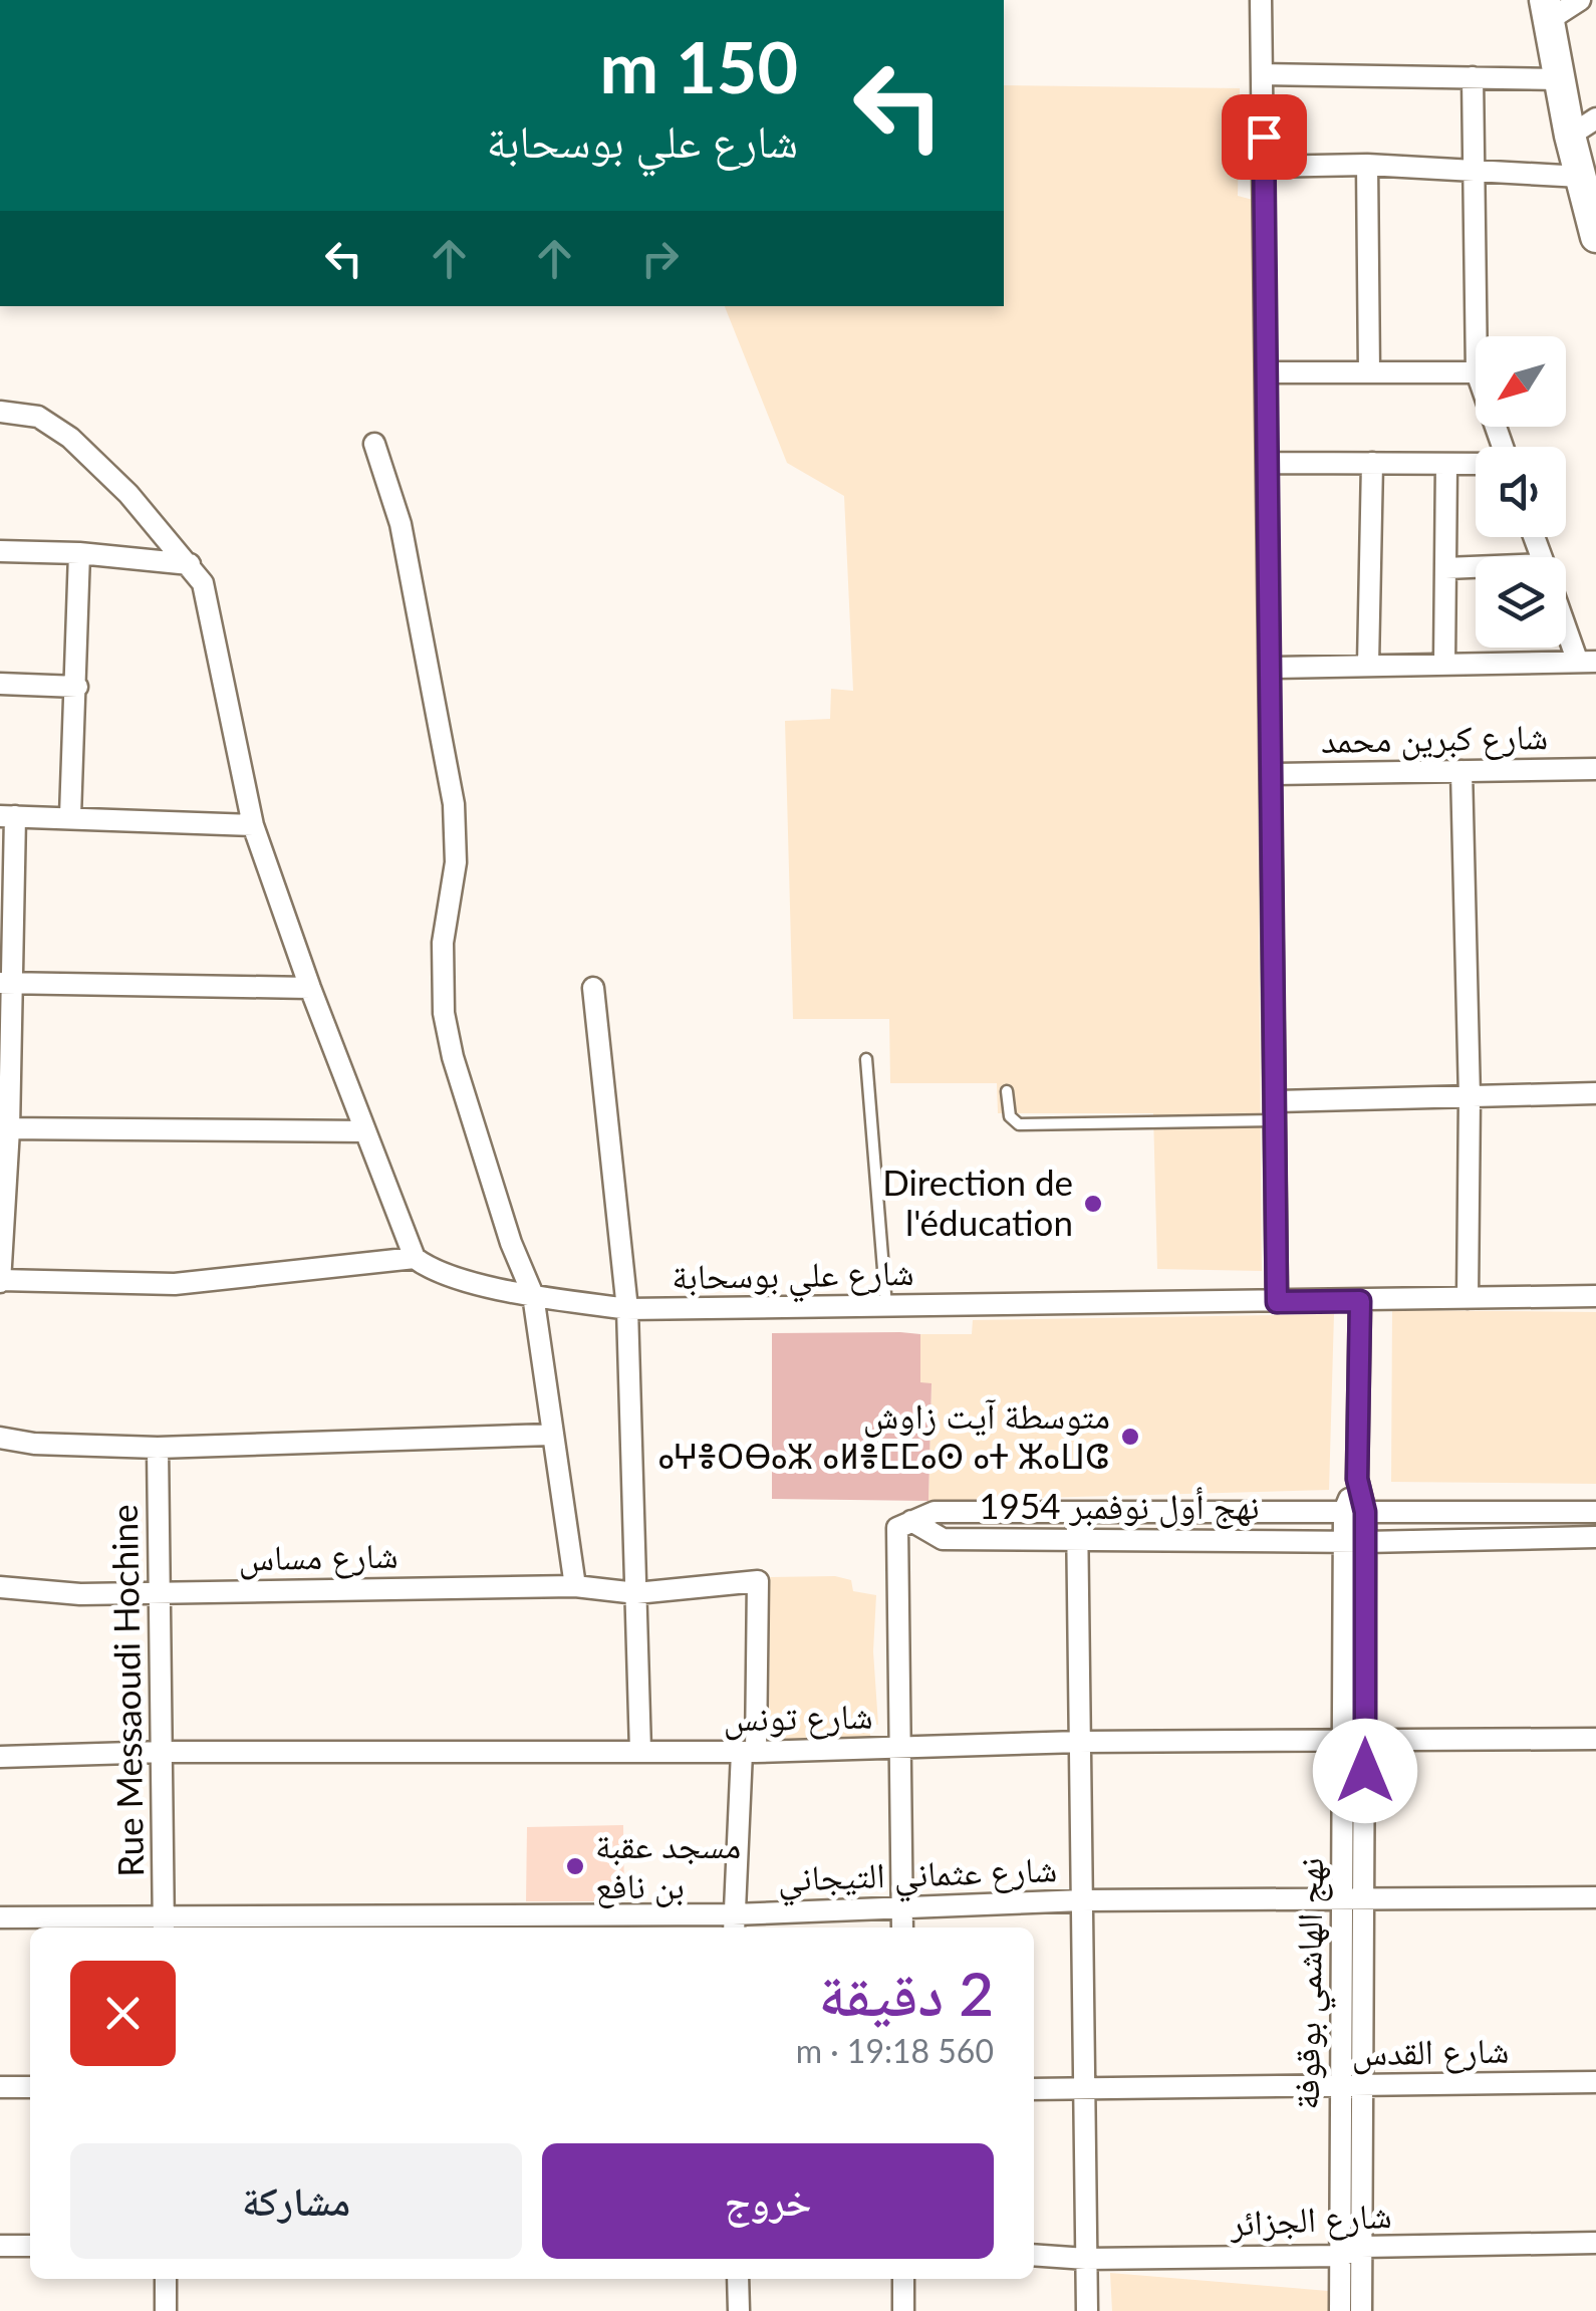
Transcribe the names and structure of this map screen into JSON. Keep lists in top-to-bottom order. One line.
{"streets":{"street":["شارع كبرين محمد","شارع علي بوسحابة","نهج أول نوفمبر 1954","شارع مساس","Rue Messaoudi Hochine","شارع تونس","شارع عثماني التيجاني","نهج الهاشمي بوقوفة","شارع القدس","شارع الجزائر"]},"crossings":[["شارع علي بوسحابة","نهج الهاشمي بوقوفة"],["نهج أول نوفمبر 1954","نهج الهاشمي بوقوفة"],["شارع مساس","Rue Messaoudi Hochine"],["شارع مساس","شارع تونس"],["Rue Messaoudi Hochine","شارع تونس"],["Rue Messaoudi Hochine","شارع عثماني التيجاني"],["شارع تونس","نهج الهاشمي بوقوفة"],["شارع عثماني التيجاني","نهج الهاشمي بوقوفة"],["نهج الهاشمي بوقوفة","شارع القدس"],["نهج الهاشمي بوقوفة","شارع الجزائر"]],"places":["Direction de l'éducation","متوسطة آيت زاوش ⴰⵖⴻⵔⴱⴰⵣ ⴰⵍⴻⵎⵎⴰⵙ ⴰⵜ ⵣⴰⵡⵛ","مسجد عقبة بن نافع"],"north":"bottom left","page":{"turn":["150 m","شارع علي بوسحابة"],"heading":["2 دقيقة","560 m · 19:18"],"buttons":["خروج","مشاركة"]}}
